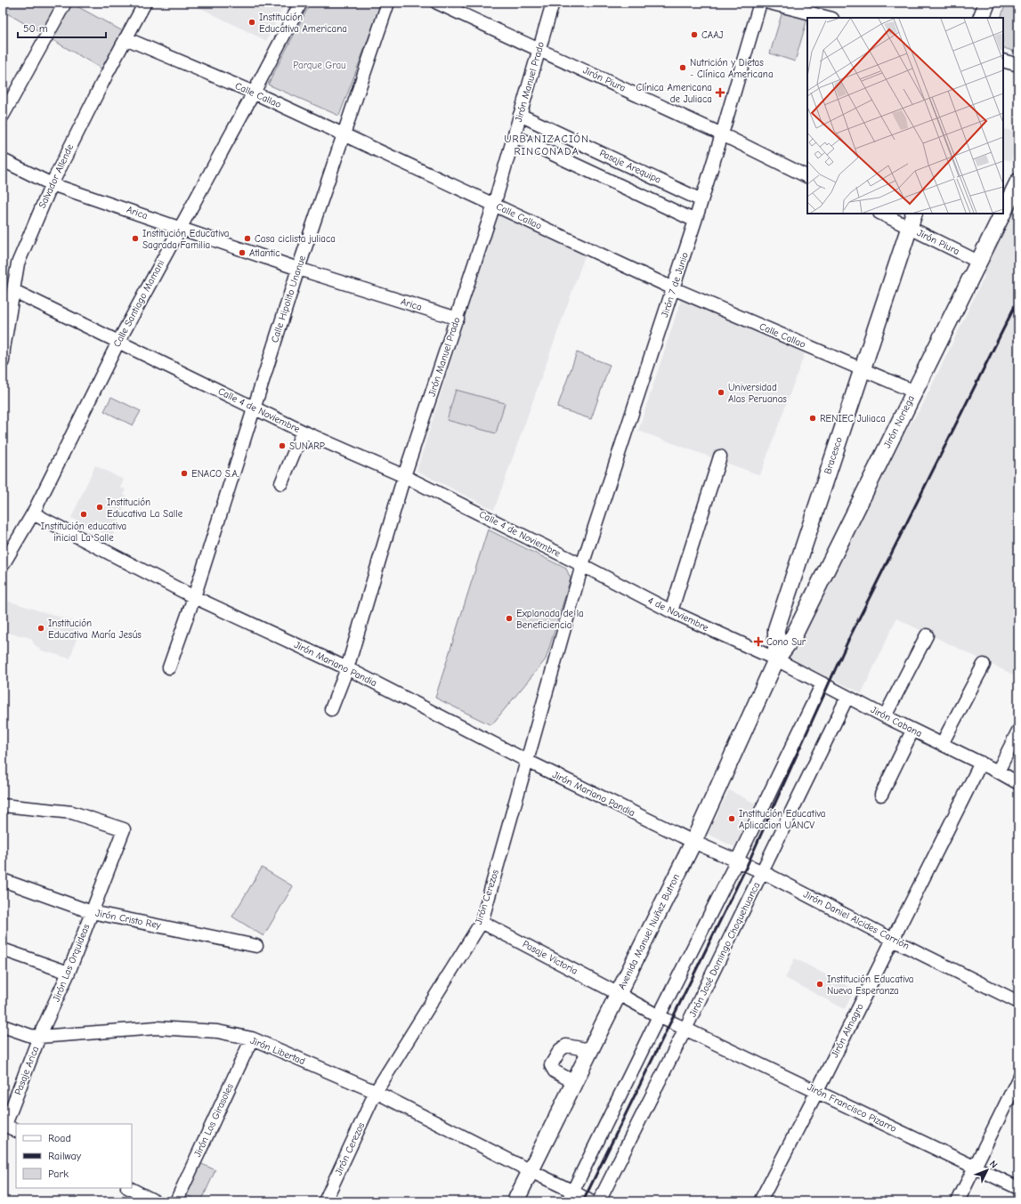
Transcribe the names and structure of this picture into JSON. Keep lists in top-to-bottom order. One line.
{"streets":{"main road":["Jirón Noriega","Bracesco","Avenida Manuel Nuñez Butron"],"street":["Jirón Piura","Jirón Manuel Prado","Calle Callao","Pasaje Arequipa","Salvador Allende","Arica","Jirón 7 de Junio","Calle Hipolito Unanue","Calle Santiago Mamani","Calle 4 de Noviembre","4 de Noviembre","Jirón Mariano Pandia","Jirón Cabana","Jirón Cerezos","Jirón Cristo Rey","Jirón Daniel Alcides Carrión","Jirón José Domingo Choquehuanca","Pasaje Victoria","Jirón Las Orquideas","Jirón Almagro","Jirón Libertad","Pasaje Arica","Jirón Francisco Pizarro","Jirón Los Girasoles"]},"crossings":[["Jirón Piura","Jirón Manuel Prado"],["Jirón Piura","Jirón 7 de Junio"],["Jirón Piura","Jirón Noriega"],["Jirón Piura","Bracesco"],["Jirón Manuel Prado","Calle Callao"],["Jirón Manuel Prado","Pasaje Arequipa"],["Jirón Manuel Prado","Arica"],["Jirón Manuel Prado","Calle 4 de Noviembre"],["Jirón Manuel Prado","Jirón Mariano Pandia"],["Calle Callao","Salvador Allende"],["Calle Callao","Jirón 7 de Junio"],["Calle Callao","Calle Hipolito Unanue"],["Calle Callao","Calle Santiago Mamani"],["Calle Callao","Jirón Noriega"],["Calle Callao","Bracesco"],["Pasaje Arequipa","Jirón 7 de Junio"],["Salvador Allende","Arica"],["Salvador Allende","Calle 4 de Noviembre"],["Arica","Calle Hipolito Unanue"],["Arica","Calle Santiago Mamani"],["Jirón 7 de Junio","Calle 4 de Noviembre"],["Jirón 7 de Junio","4 de Noviembre"],["Jirón 7 de Junio","Jirón Cerezos"],["Calle Hipolito Unanue","Calle 4 de Noviembre"],["Calle Hipolito Unanue","Jirón Mariano Pandia"],["Calle Santiago Mamani","Calle 4 de Noviembre"],["Calle Santiago Mamani","Jirón Mariano Pandia"],["Calle 4 de Noviembre","4 de Noviembre"],["Calle 4 de Noviembre","Jirón Cerezos"],["Jirón Noriega","Bracesco"],["Jirón Noriega","4 de Noviembre"],["Jirón Noriega","Jirón Cabana"],["Jirón Noriega","Avenida Manuel Nuñez Butron"],["Bracesco","4 de Noviembre"],["Bracesco","Jirón Cabana"],["Bracesco","Avenida Manuel Nuñez Butron"],["4 de Noviembre","Jirón Cabana"],["4 de Noviembre","Jirón Cerezos"],["4 de Noviembre","Avenida Manuel Nuñez Butron"],["Jirón Mariano Pandia","Jirón Cerezos"],["Jirón Mariano Pandia","Jirón Daniel Alcides Carrión"],["Jirón Mariano Pandia","Avenida Manuel Nuñez Butron"],["Jirón Cabana","Avenida Manuel Nuñez Butron"],["Jirón Cabana","Jirón José Domingo Choquehuanca"],["Jirón Cabana","Jirón Almagro"],["Jirón Cerezos","Pasaje Victoria"],["Jirón Cerezos","Jirón Libertad"],["Jirón Cristo Rey","Jirón Las Orquideas"],["Jirón Daniel Alcides Carrión","Avenida Manuel Nuñez Butron"],["Jirón Daniel Alcides Carrión","Jirón José Domingo Choquehuanca"],["Jirón Daniel Alcides Carrión","Jirón Almagro"],["Avenida Manuel Nuñez Butron","Pasaje Victoria"],["Avenida Manuel Nuñez Butron","Jirón Libertad"],["Jirón José Domingo Choquehuanca","Jirón Francisco Pizarro"],["Pasaje Victoria","Jirón Francisco Pizarro"],["Jirón Las Orquideas","Jirón Libertad"],["Jirón Las Orquideas","Pasaje Arica"],["Jirón Almagro","Jirón Francisco Pizarro"],["Jirón Libertad","Pasaje Arica"],["Jirón Libertad","Jirón Los Girasoles"]],"districts":["URBANIZACIÓN RINCONADA"],"parks":["Parque Grau"],"places":{"other":["Institución Educativa Americana","CAAJ","Nutrición y Dietas - Clínica Americana","Institución Educativa Sagrada Familia","Casa ciclista juliaca","Atlantic","Universidad Alas Peruanas","RENIEC Juliaca","SUNARP","ENACO S.A.","Institución Educativa La Salle","Institución educativa inicial La Salle","Explanada de la Beneficiencia","Institución Educativa María Jesús","Institución Educativa Aplicacion UANCV","Institución Educativa Nueva Esperanza"],"health":["Clínica Americana de Juliaca","Cono Sur"]},"legend":["Road","Railway","Park"],"scale_bar":"50 m","north":"top right"}
